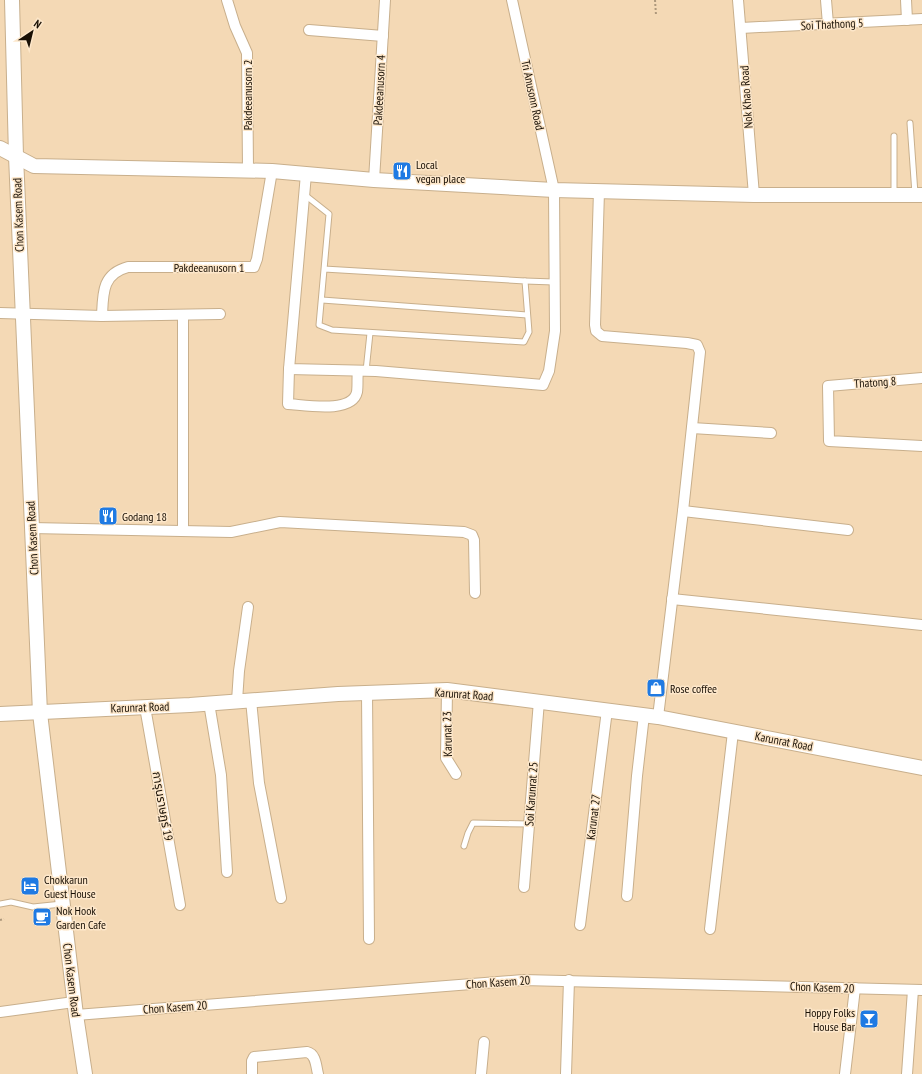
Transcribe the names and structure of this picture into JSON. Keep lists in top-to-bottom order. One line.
{"streets":{"street":["Soi Thathong 5","Pakdeeanusorn 4","Pakdeeanusorn 2","Tri Anusonn Road","Nok Khao Road","Chon Kasem Road","Pakdeeanusorn 1","Thatong 8","Karunrat Road","Karunat 23","Soi Karunrat 25","การุนราษฏร์ 19","Karunat 27","Chon Kasem 20"]},"crossings":[["Soi Thathong 5","Nok Khao Road"],["Chon Kasem Road","Karunrat Road"],["Chon Kasem Road","Chon Kasem 20"],["Karunrat Road","Karunat 23"],["Karunrat Road","Soi Karunrat 25"],["Karunrat Road","การุนราษฏร์ 19"],["Karunrat Road","Karunat 27"]],"places":{"restaurant":["Local vegan place","Godang 18"],"shop":["Rose coffee"],"hotel":["Chokkarun Guest House"],"cafe":["Nok Hook Garden Cafe"],"bar":["Hoppy Folks House Bar"]},"north":"top right"}
